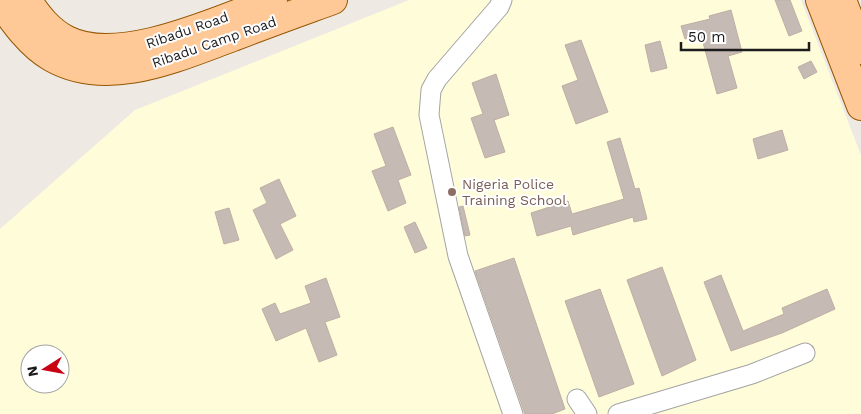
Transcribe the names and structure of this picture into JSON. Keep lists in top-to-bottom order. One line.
{"streets":{"main road":["Ribadu Road","Ribadu Camp Road"]},"places":["Nigeria Police Training School"],"scale_bar":"50 m","north":"left"}
